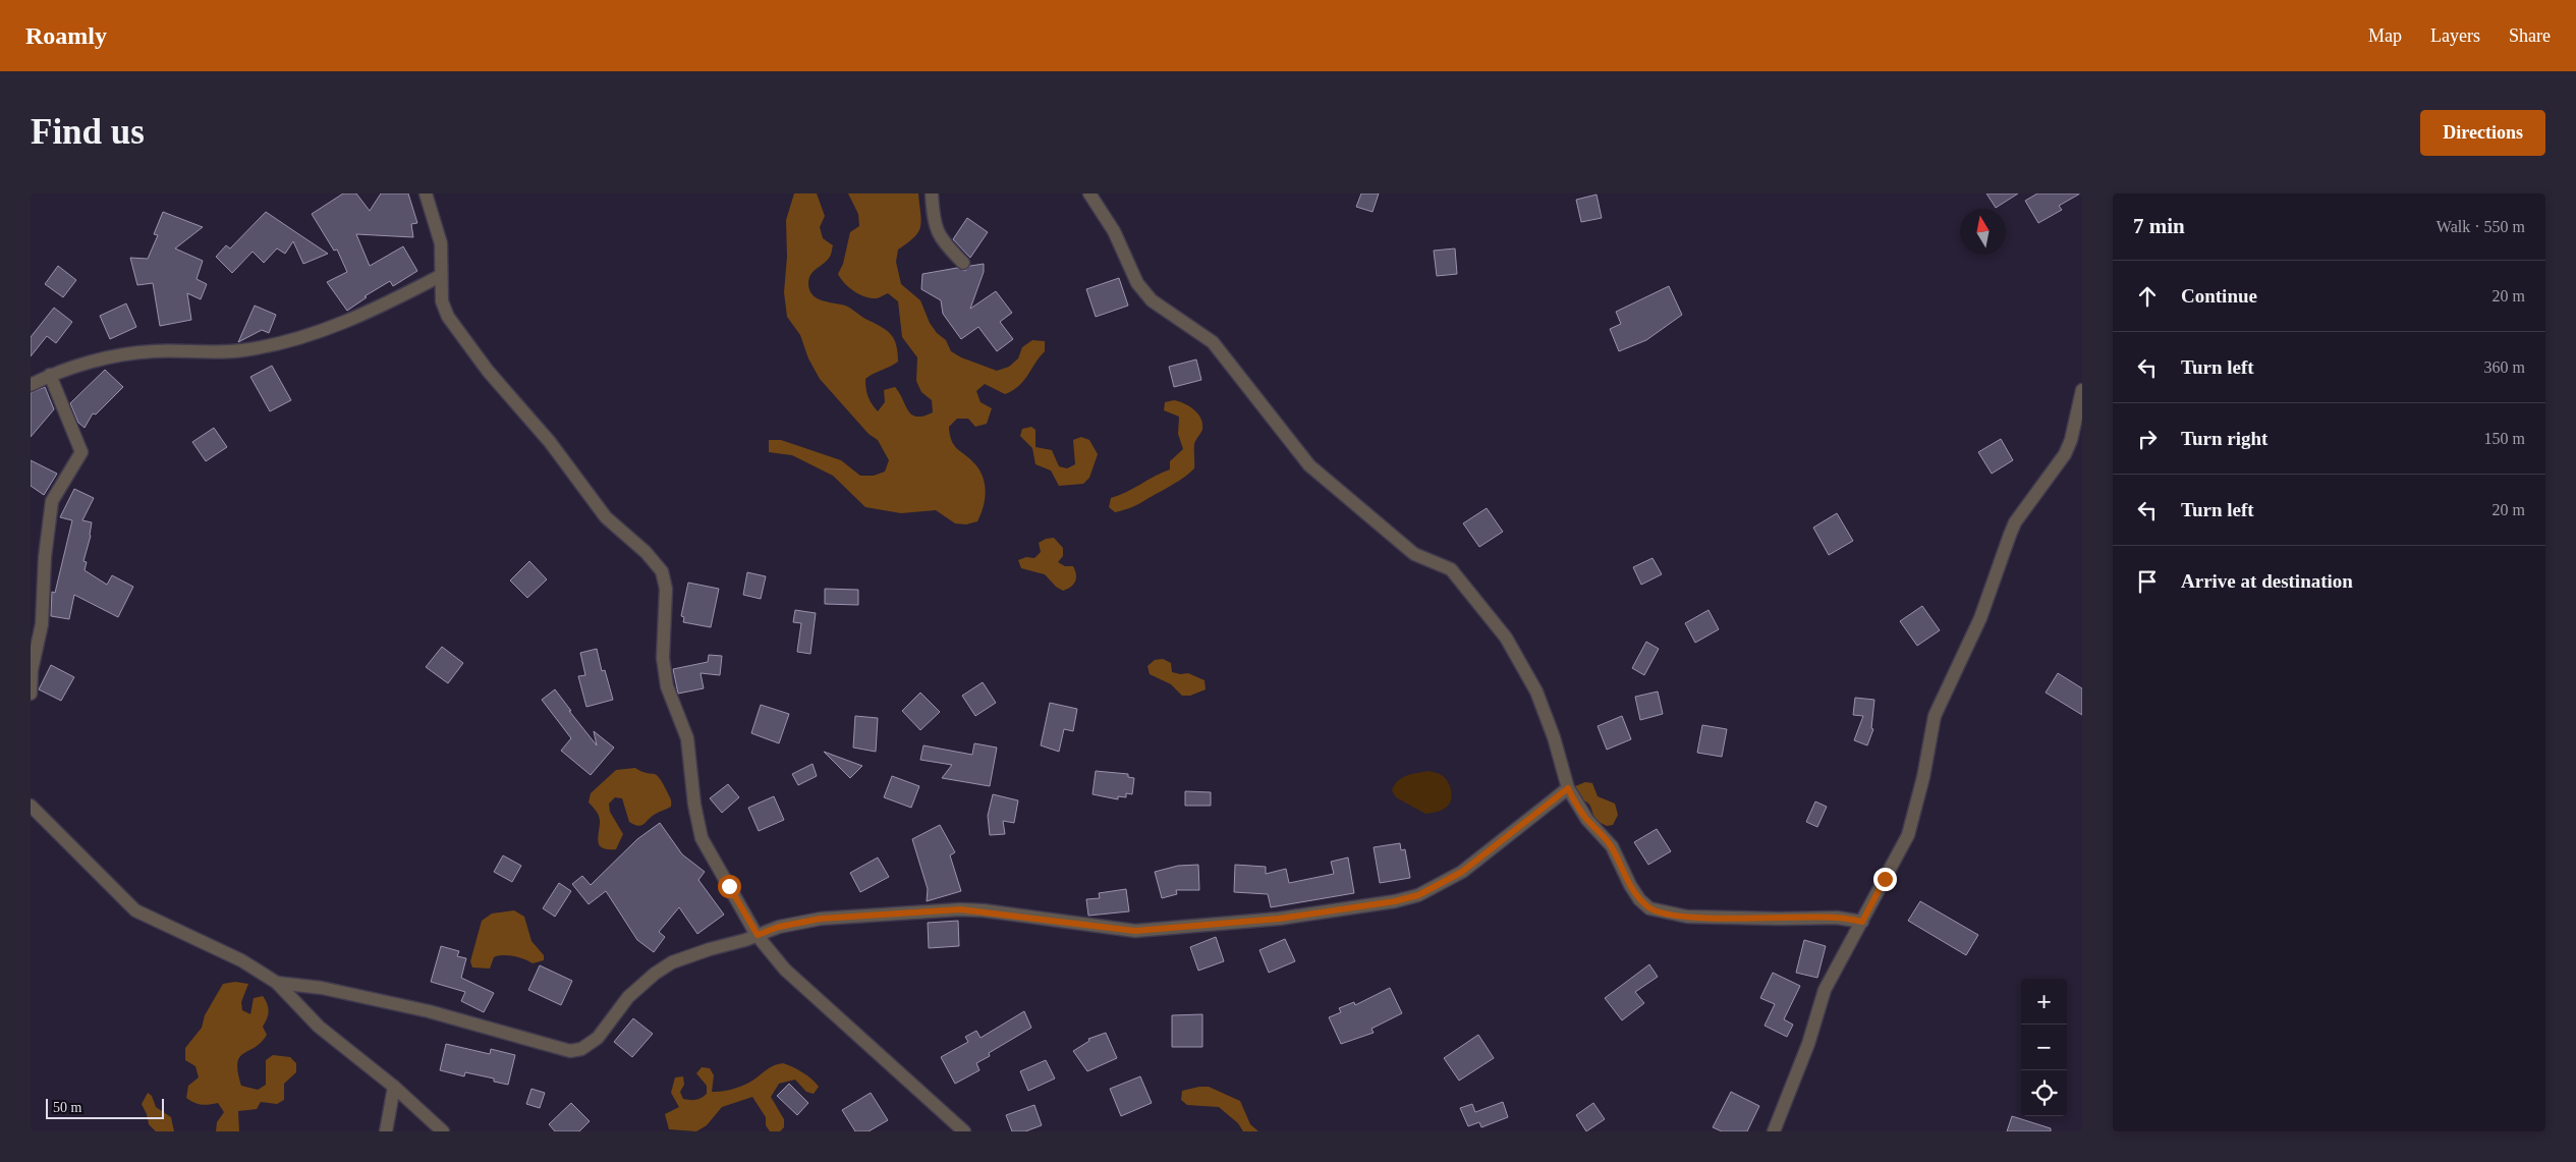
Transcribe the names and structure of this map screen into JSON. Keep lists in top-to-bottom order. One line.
{"scale_bar":"50 m","north":"top","page":{"header":"Roamly","nav":["Map","Layers","Share"],"buttons":"Directions","title":"Find us","heading":["7 min","Walk · 550 m"],"list":[["Continue","20 m"],["Turn left","360 m"],["Turn right","150 m"],["Turn left","20 m"],"Arrive at destination"],"map_buttons":["+","−"],"scale":"50 m"}}
